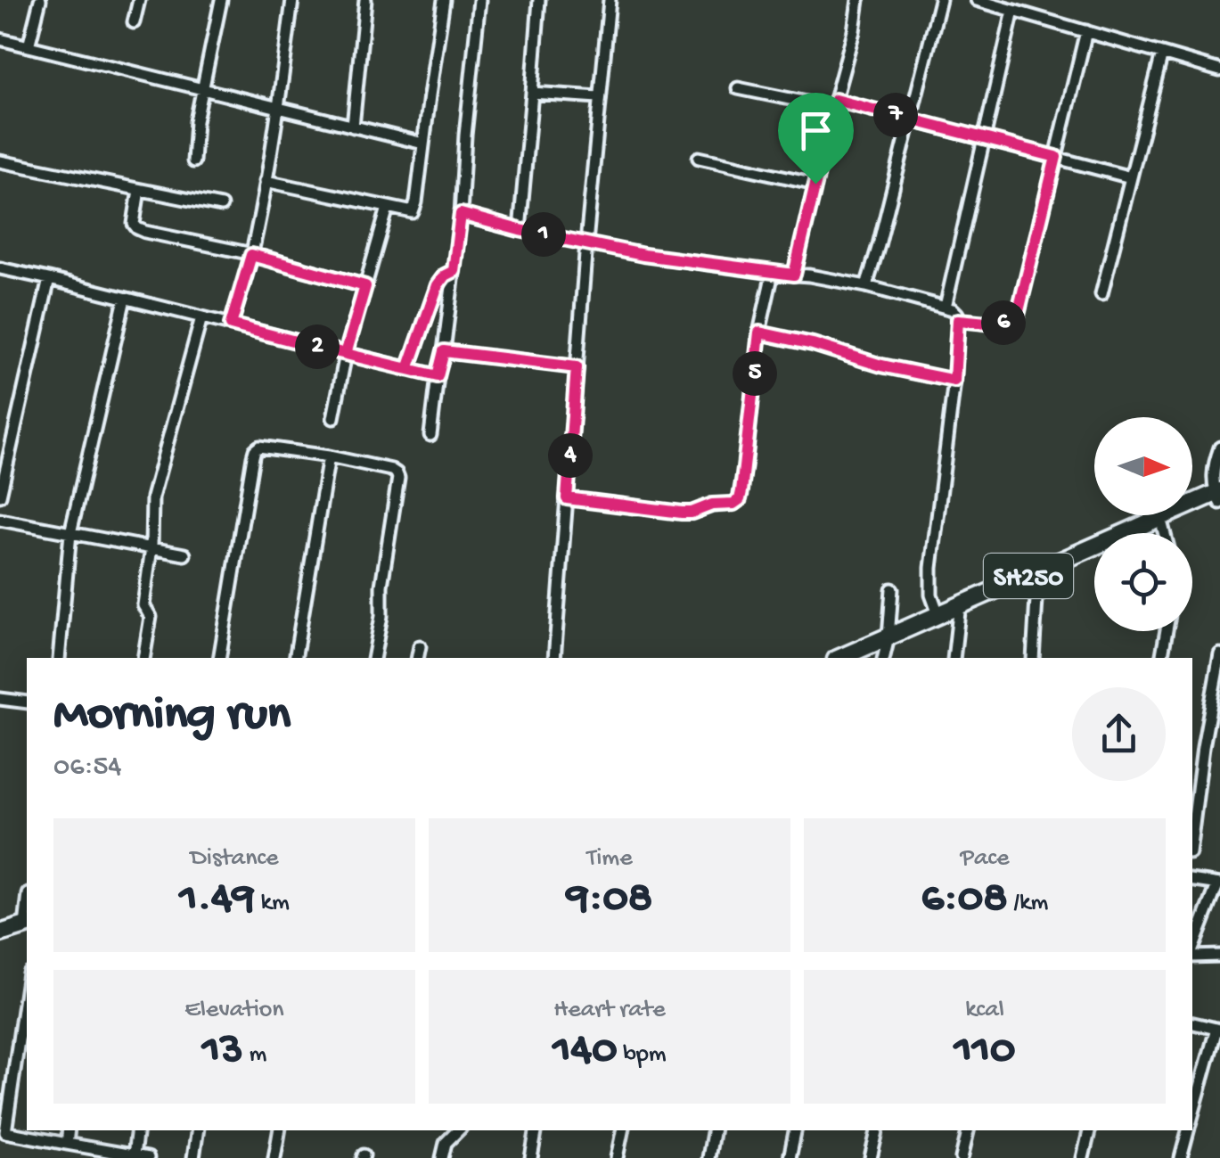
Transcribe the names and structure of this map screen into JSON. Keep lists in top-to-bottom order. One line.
{"streets":{"main road":["SH250"]},"north":"right","page":{"pins":["7","1","6","2","5","4"],"heading":["Morning run","06:54"],"stats":[["Distance","1.49 km"],["Time","9:08"],["Pace","6:08 /km"],["Elevation","13 m"],["Heart rate","140 bpm"],["kcal","110"]]}}
